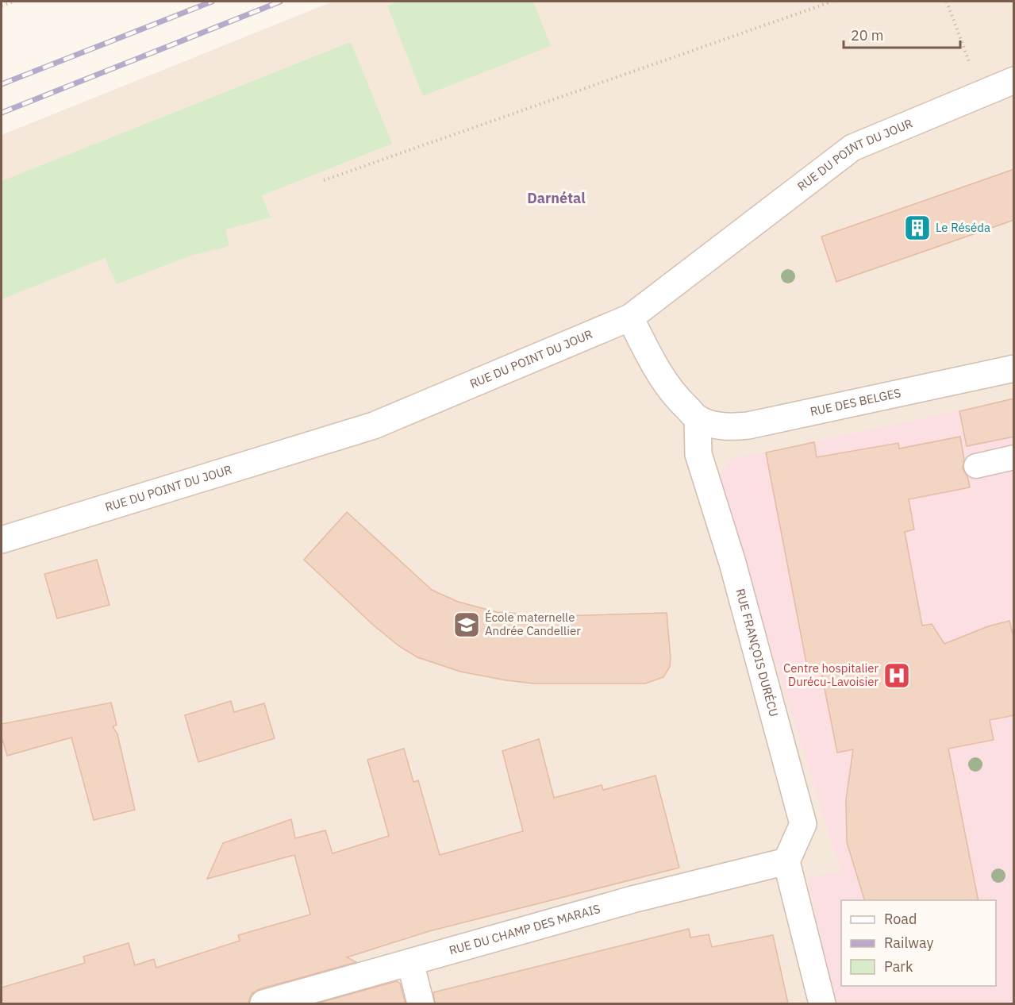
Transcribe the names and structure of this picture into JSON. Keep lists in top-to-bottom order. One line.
{"streets":{"street":["RUE DU POINT DU JOUR","RUE DES BELGES","RUE FRANÇOIS DURÉCU","RUE DU CHAMP DES MARAIS"]},"crossings":[["RUE DES BELGES","RUE FRANÇOIS DURÉCU"],["RUE FRANÇOIS DURÉCU","RUE DU CHAMP DES MARAIS"]],"districts":["Darnétal"],"places":{"building":["Le Réséda"],"school or university":["École maternelle Andrée Candellier"],"hospital":["Centre hospitalier Durécu-Lavoisier"]},"legend":["Road","Railway","Park"],"scale_bar":"20 m"}
